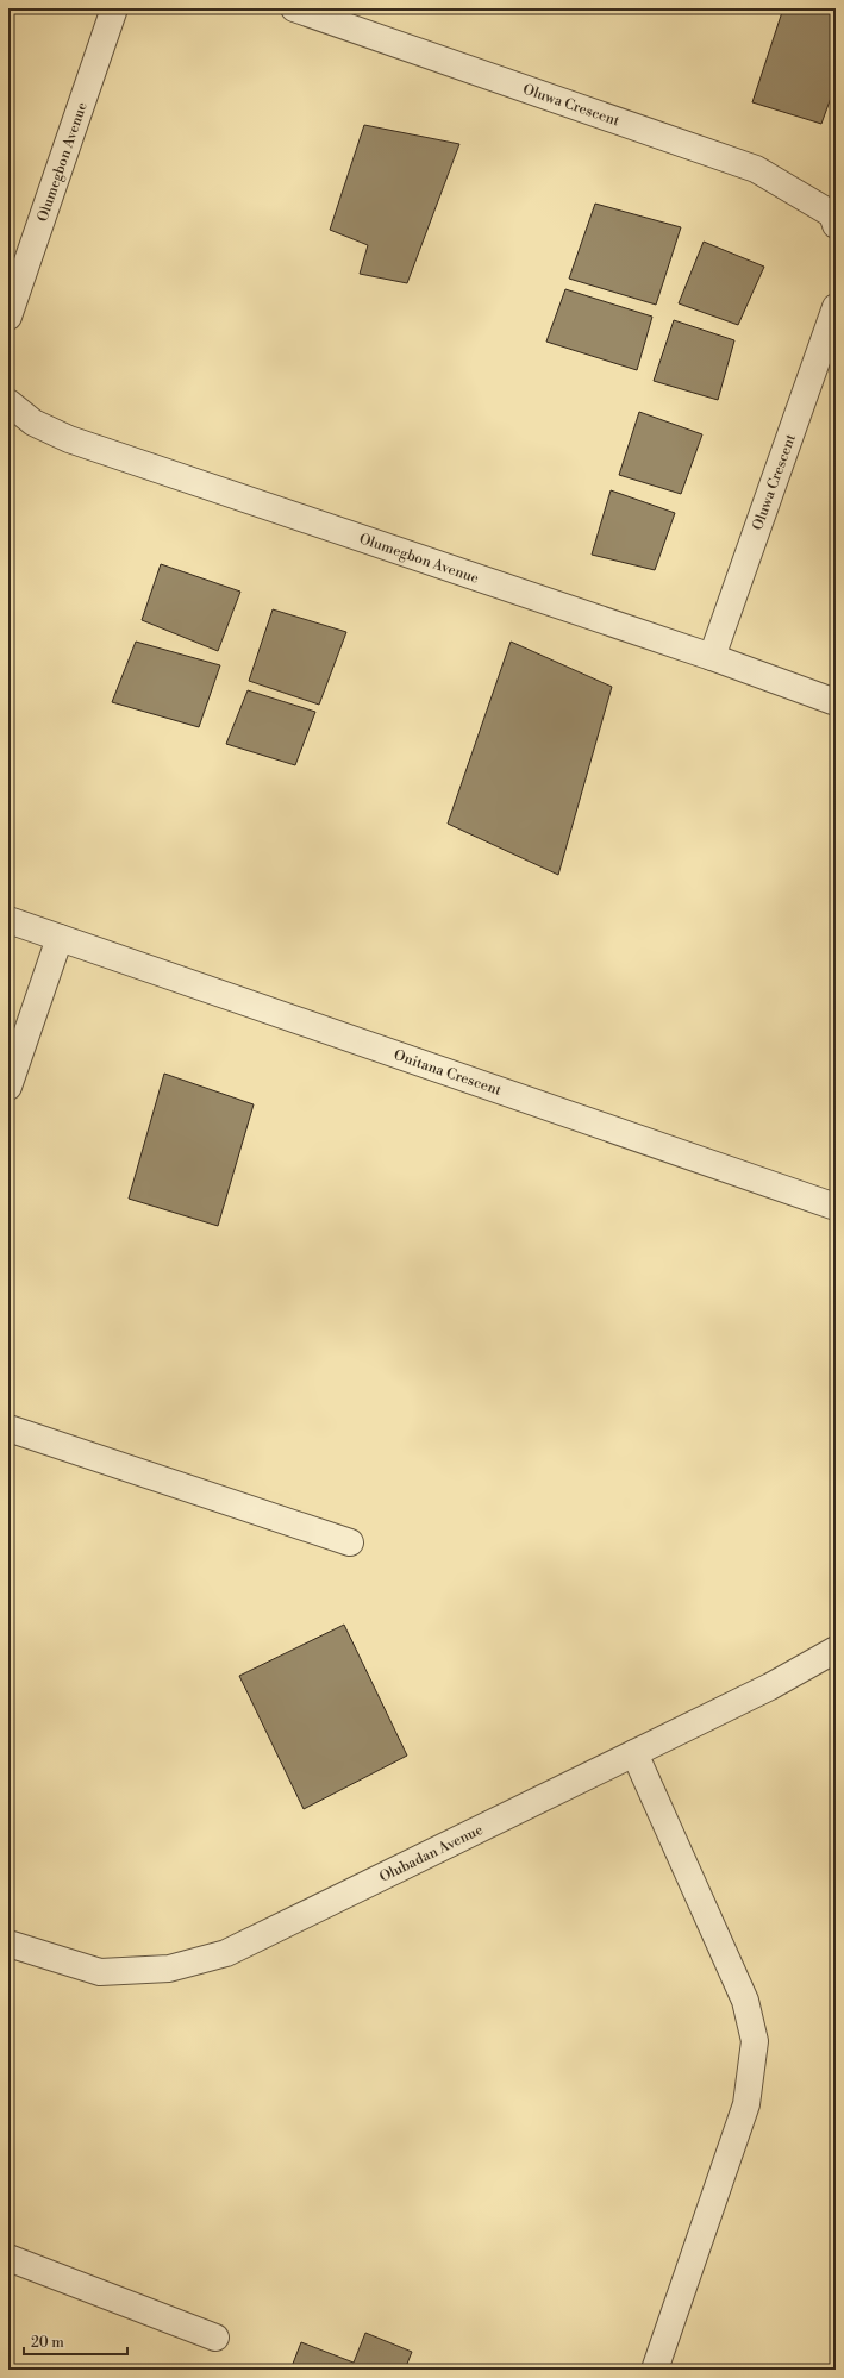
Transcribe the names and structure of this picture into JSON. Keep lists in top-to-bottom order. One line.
{"streets":{"street":["Oluwa Crescent","Olumegbon Avenue","Onitana Crescent","Olubadan Avenue"]},"crossings":[["Oluwa Crescent","Olumegbon Avenue"]],"scale_bar":"20 m"}
